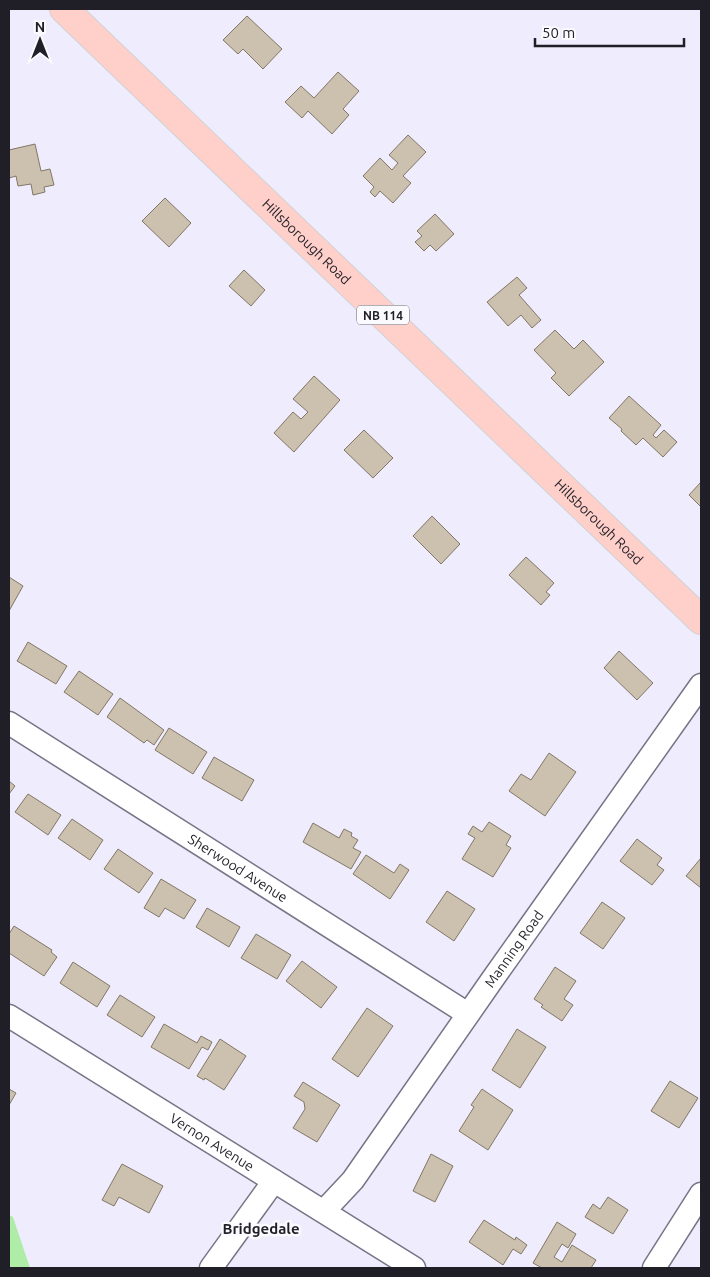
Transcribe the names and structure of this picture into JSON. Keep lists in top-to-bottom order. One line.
{"streets":{"main road":["Hillsborough Road","NB 114"],"street":["Sherwood Avenue","Manning Road","Vernon Avenue"]},"crossings":[["Sherwood Avenue","Manning Road"],["Manning Road","Vernon Avenue"]],"districts":["Bridgedale"],"scale_bar":"50 m","north":"top"}
